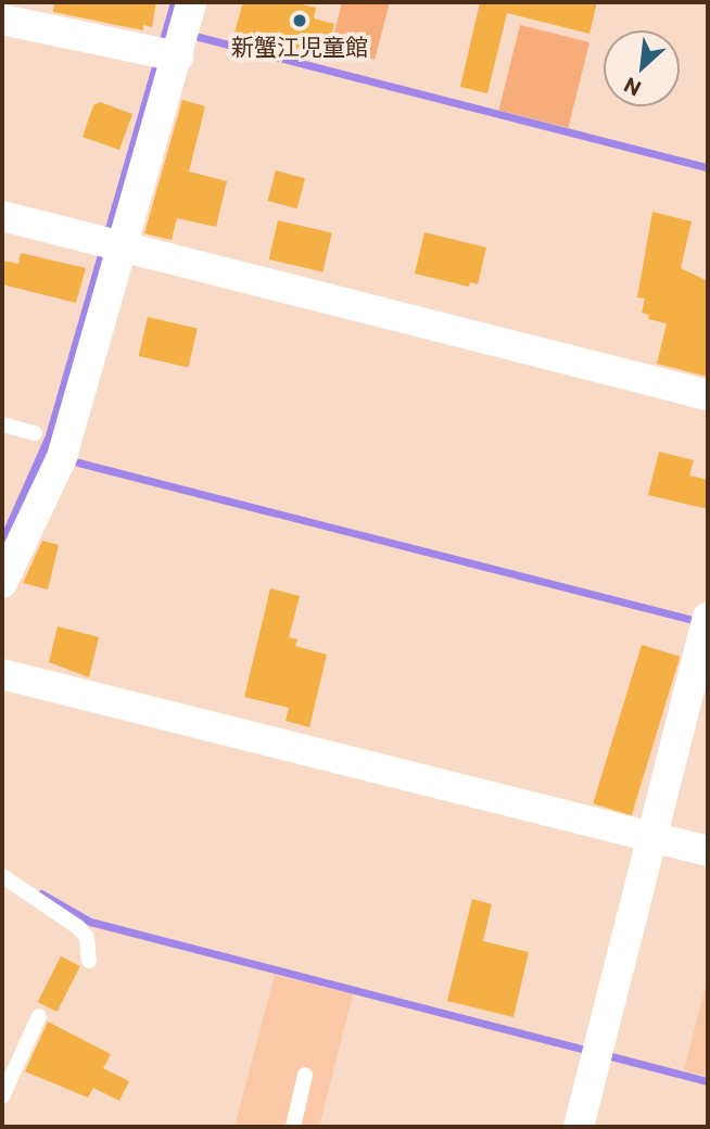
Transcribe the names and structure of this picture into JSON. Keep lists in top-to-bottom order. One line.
{"places":["新蟹江児童館"],"north":"bottom left"}
